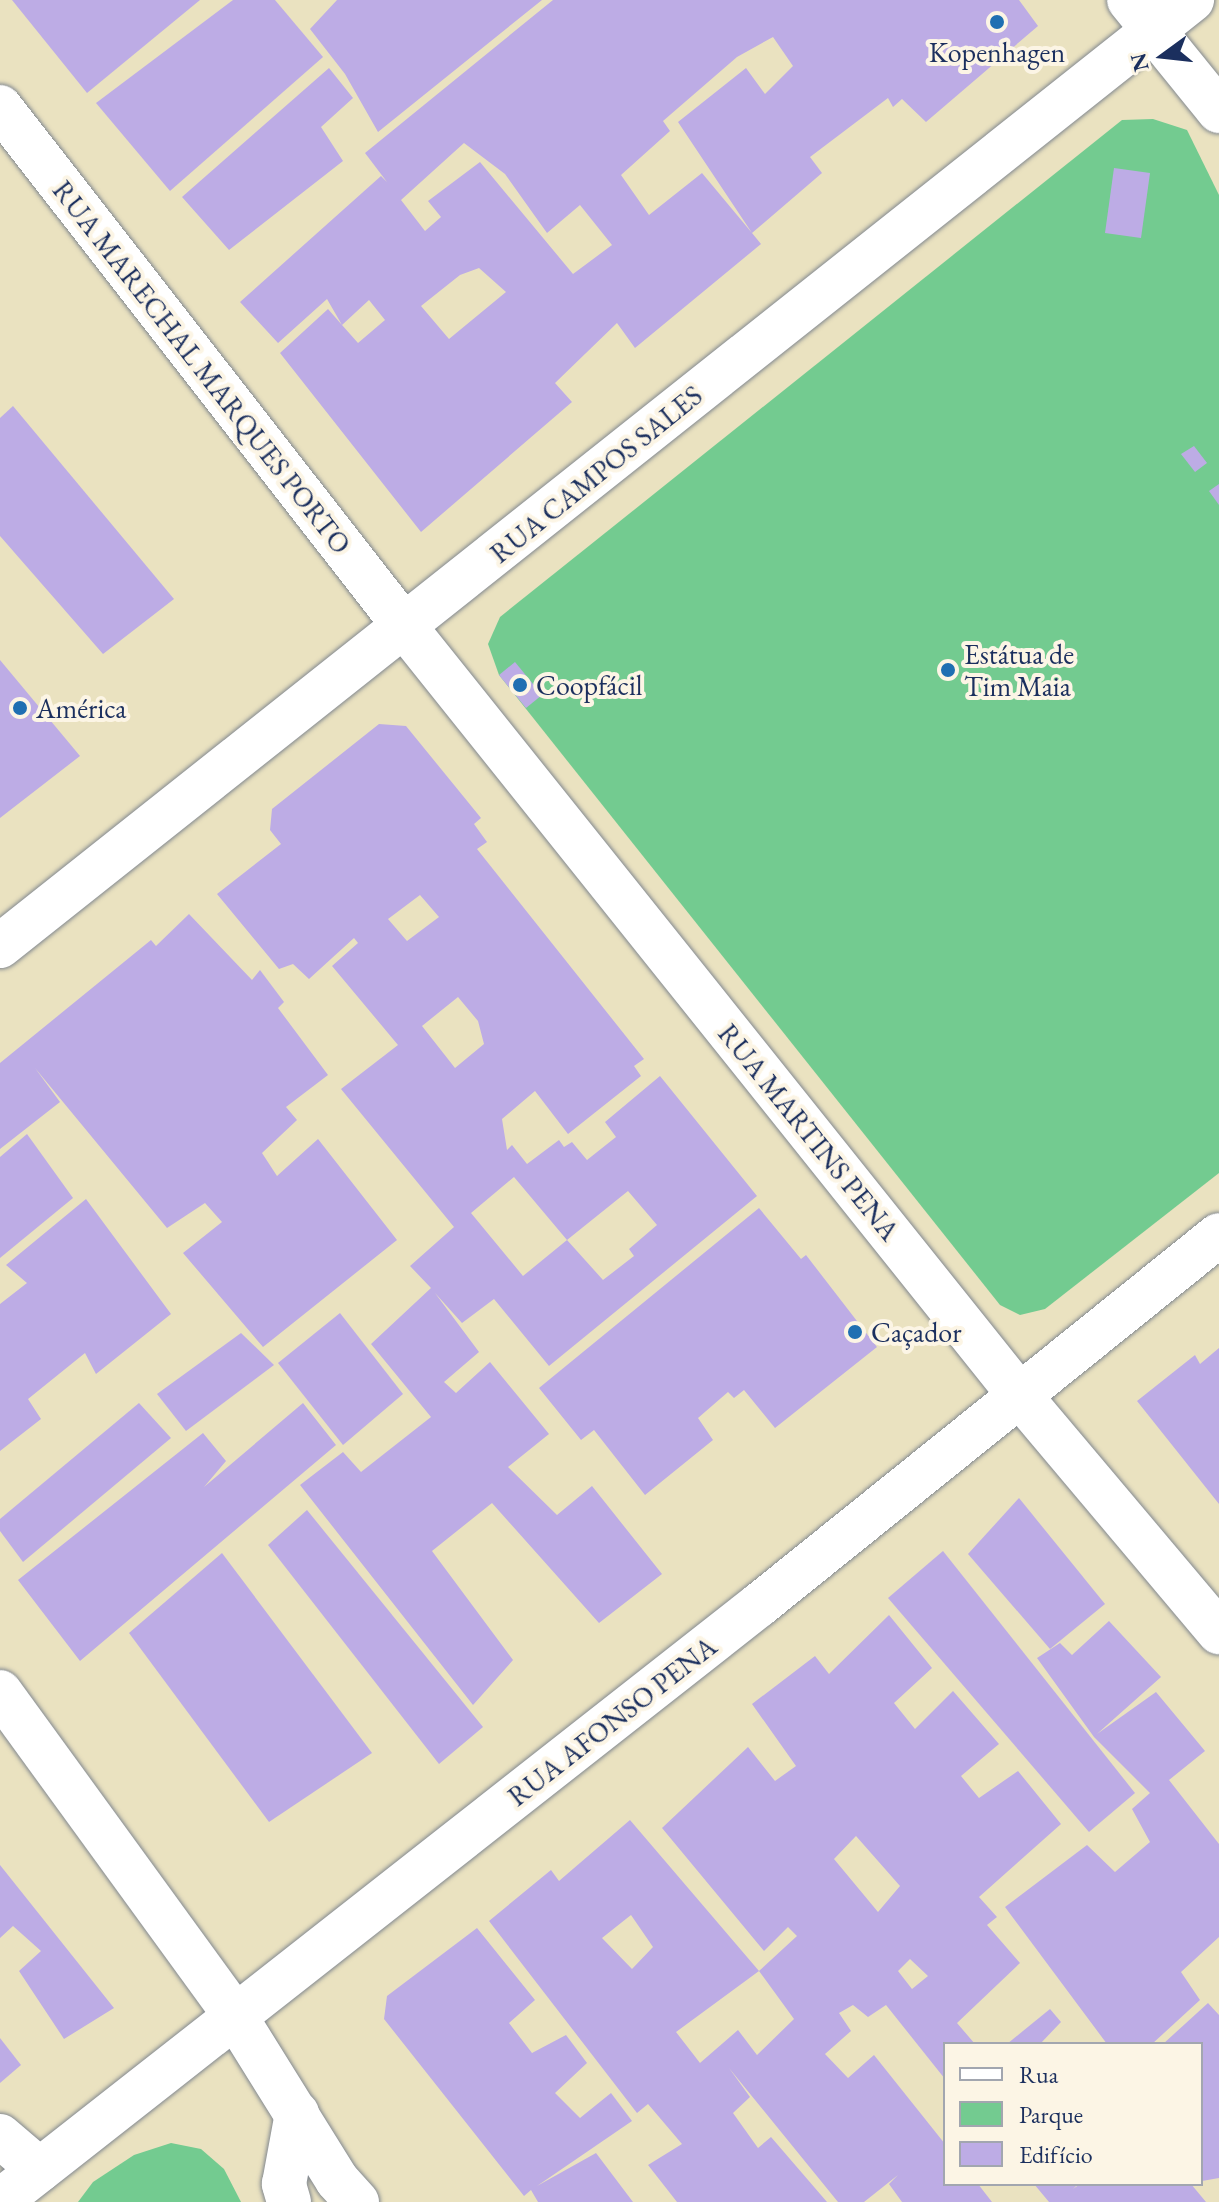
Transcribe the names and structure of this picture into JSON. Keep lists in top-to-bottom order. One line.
{"streets":{"street":["RUA MARECHAL MARQUES PORTO","RUA CAMPOS SALES","RUA MARTINS PENA","RUA AFONSO PENA"]},"crossings":[["RUA MARECHAL MARQUES PORTO","RUA CAMPOS SALES"],["RUA MARECHAL MARQUES PORTO","RUA MARTINS PENA"],["RUA CAMPOS SALES","RUA MARTINS PENA"],["RUA MARTINS PENA","RUA AFONSO PENA"]],"places":["Kopenhagen","Estátua de Tim Maia","Coopfácil","América","Caçador"],"legend":["Rua","Parque","Edifício"],"north":"left"}
